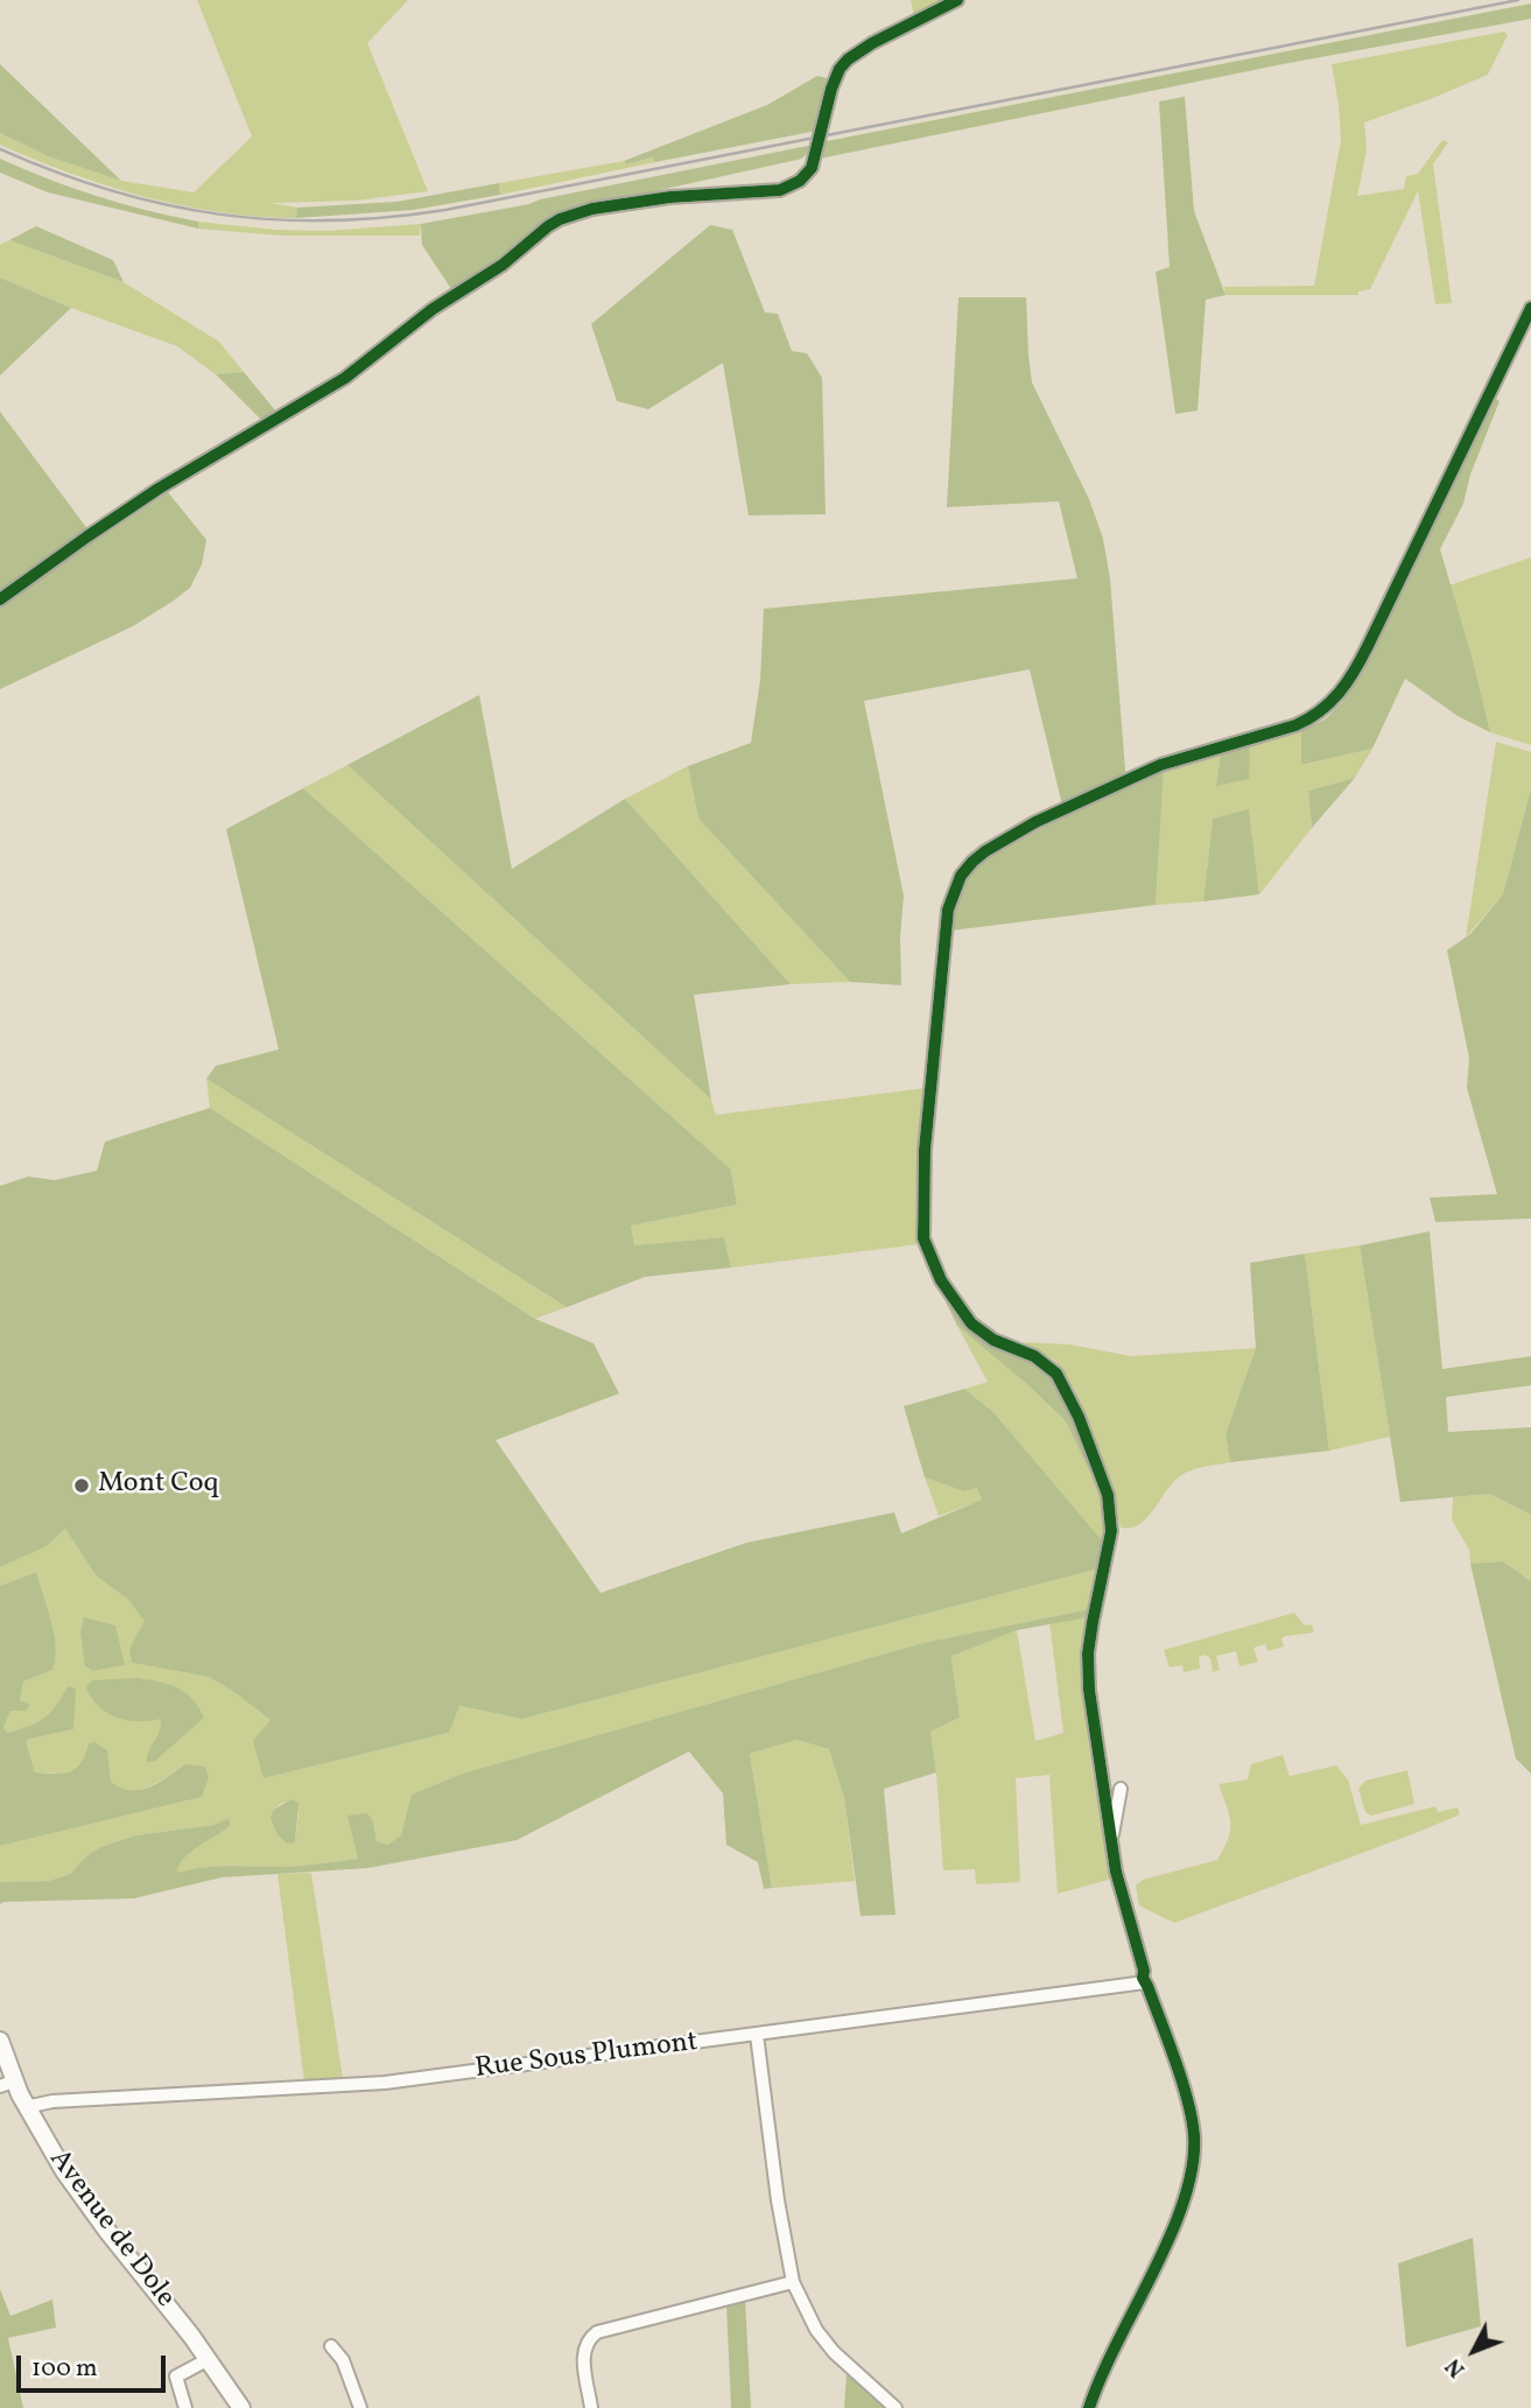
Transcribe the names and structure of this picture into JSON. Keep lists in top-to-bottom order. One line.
{"streets":{"main road":["Avenue de Dole"],"street":["Rue Sous Plumont"]},"crossings":[["Rue Sous Plumont","Avenue de Dole"]],"places":["Mont Coq"],"scale_bar":"100 m","north":"bottom left"}
